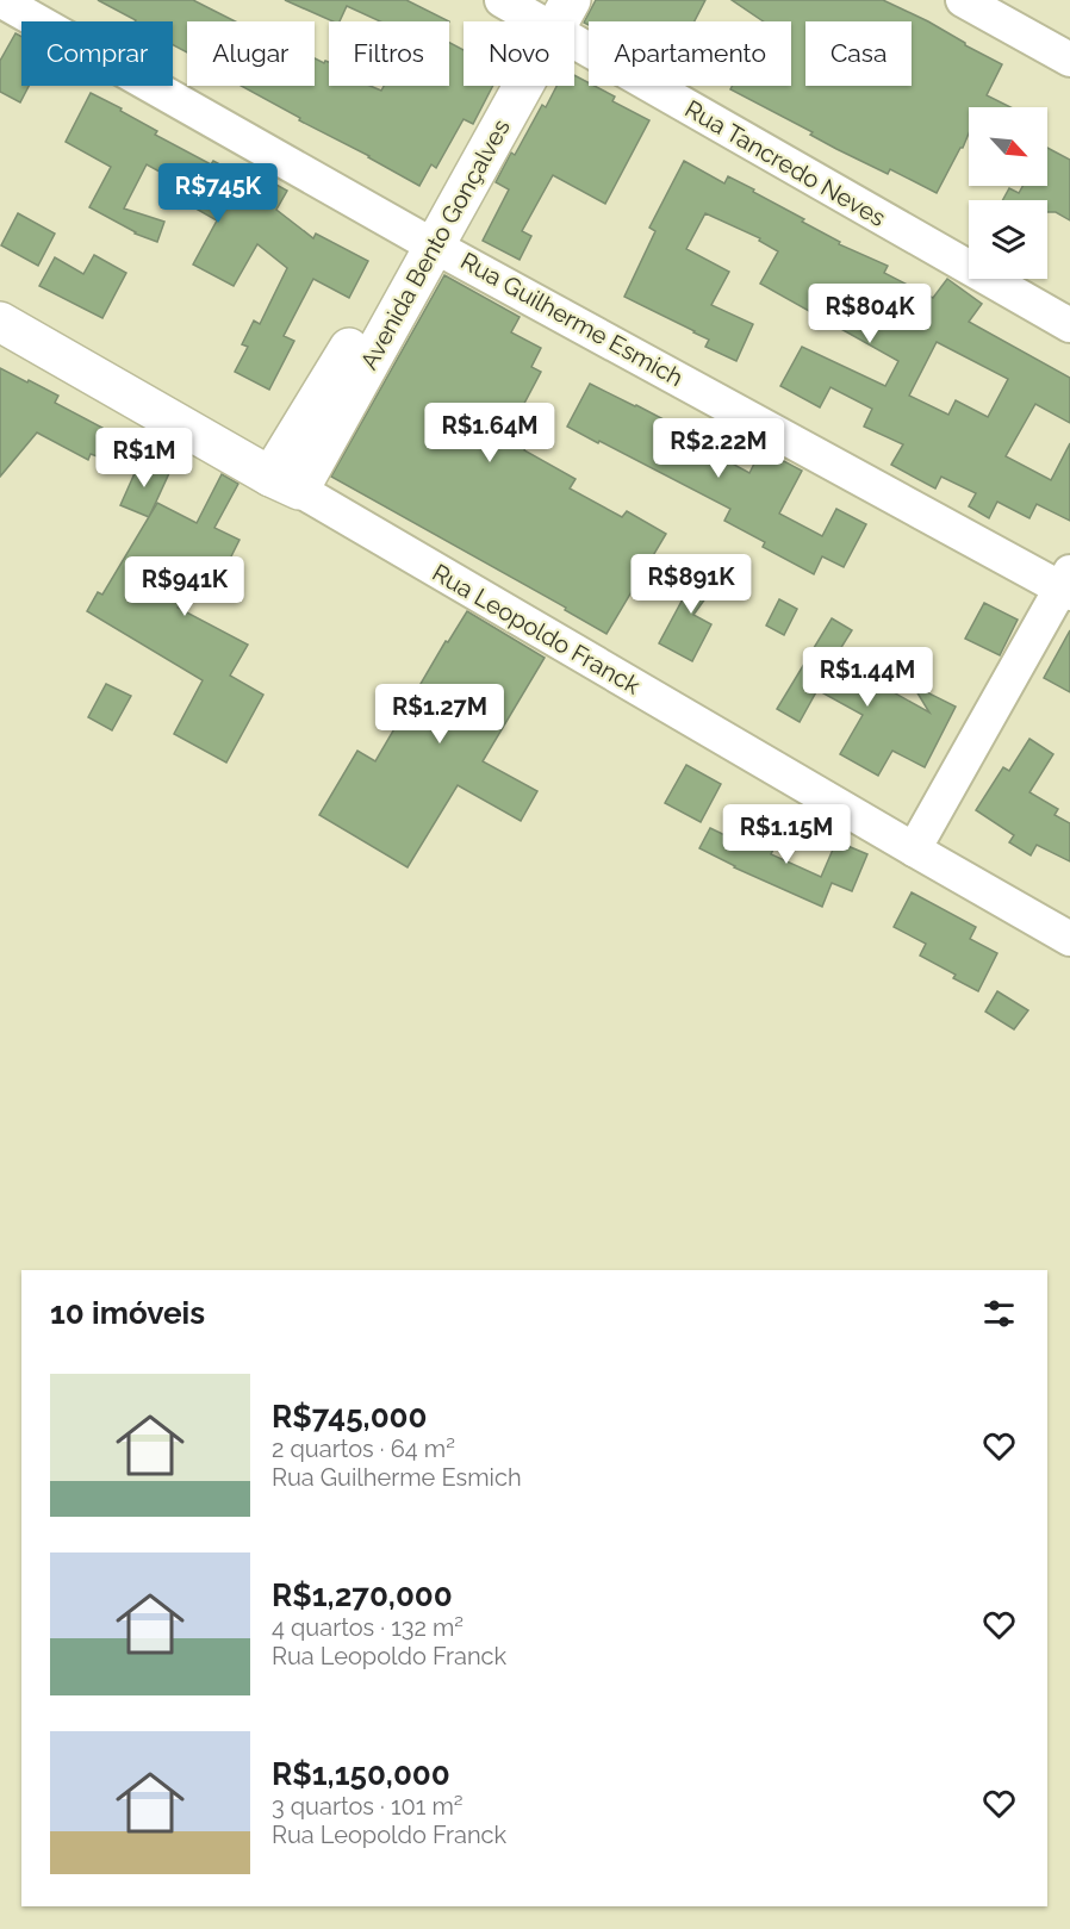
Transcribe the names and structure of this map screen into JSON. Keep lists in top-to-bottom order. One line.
{"streets":{"main road":["Avenida Bento Gonçalves","Rua Leopoldo Franck"],"street":["Rua Tancredo Neves","Rua Guilherme Esmich"]},"crossings":[["Rua Tancredo Neves","Avenida Bento Gonçalves"],["Avenida Bento Gonçalves","Rua Guilherme Esmich"],["Avenida Bento Gonçalves","Rua Leopoldo Franck"]],"north":"bottom right","page":{"chip":["Comprar","Alugar","Filtros","Novo","Apartamento","Casa"],"price":["R$745K","R$804K","R$1.64M","R$2.22M","R$1M","R$891K","R$941K","R$1.44M","R$1.27M","R$1.15M"],"heading":"10 imóveis","list":[{"name":"R$745,000","note":"2 quartos · 64 m² · Rua Guilherme Esmich"},{"name":"R$1,270,000","note":"4 quartos · 132 m² · Rua Leopoldo Franck"},{"name":"R$1,150,000","note":"3 quartos · 101 m² · Rua Leopoldo Franck"}]}}
